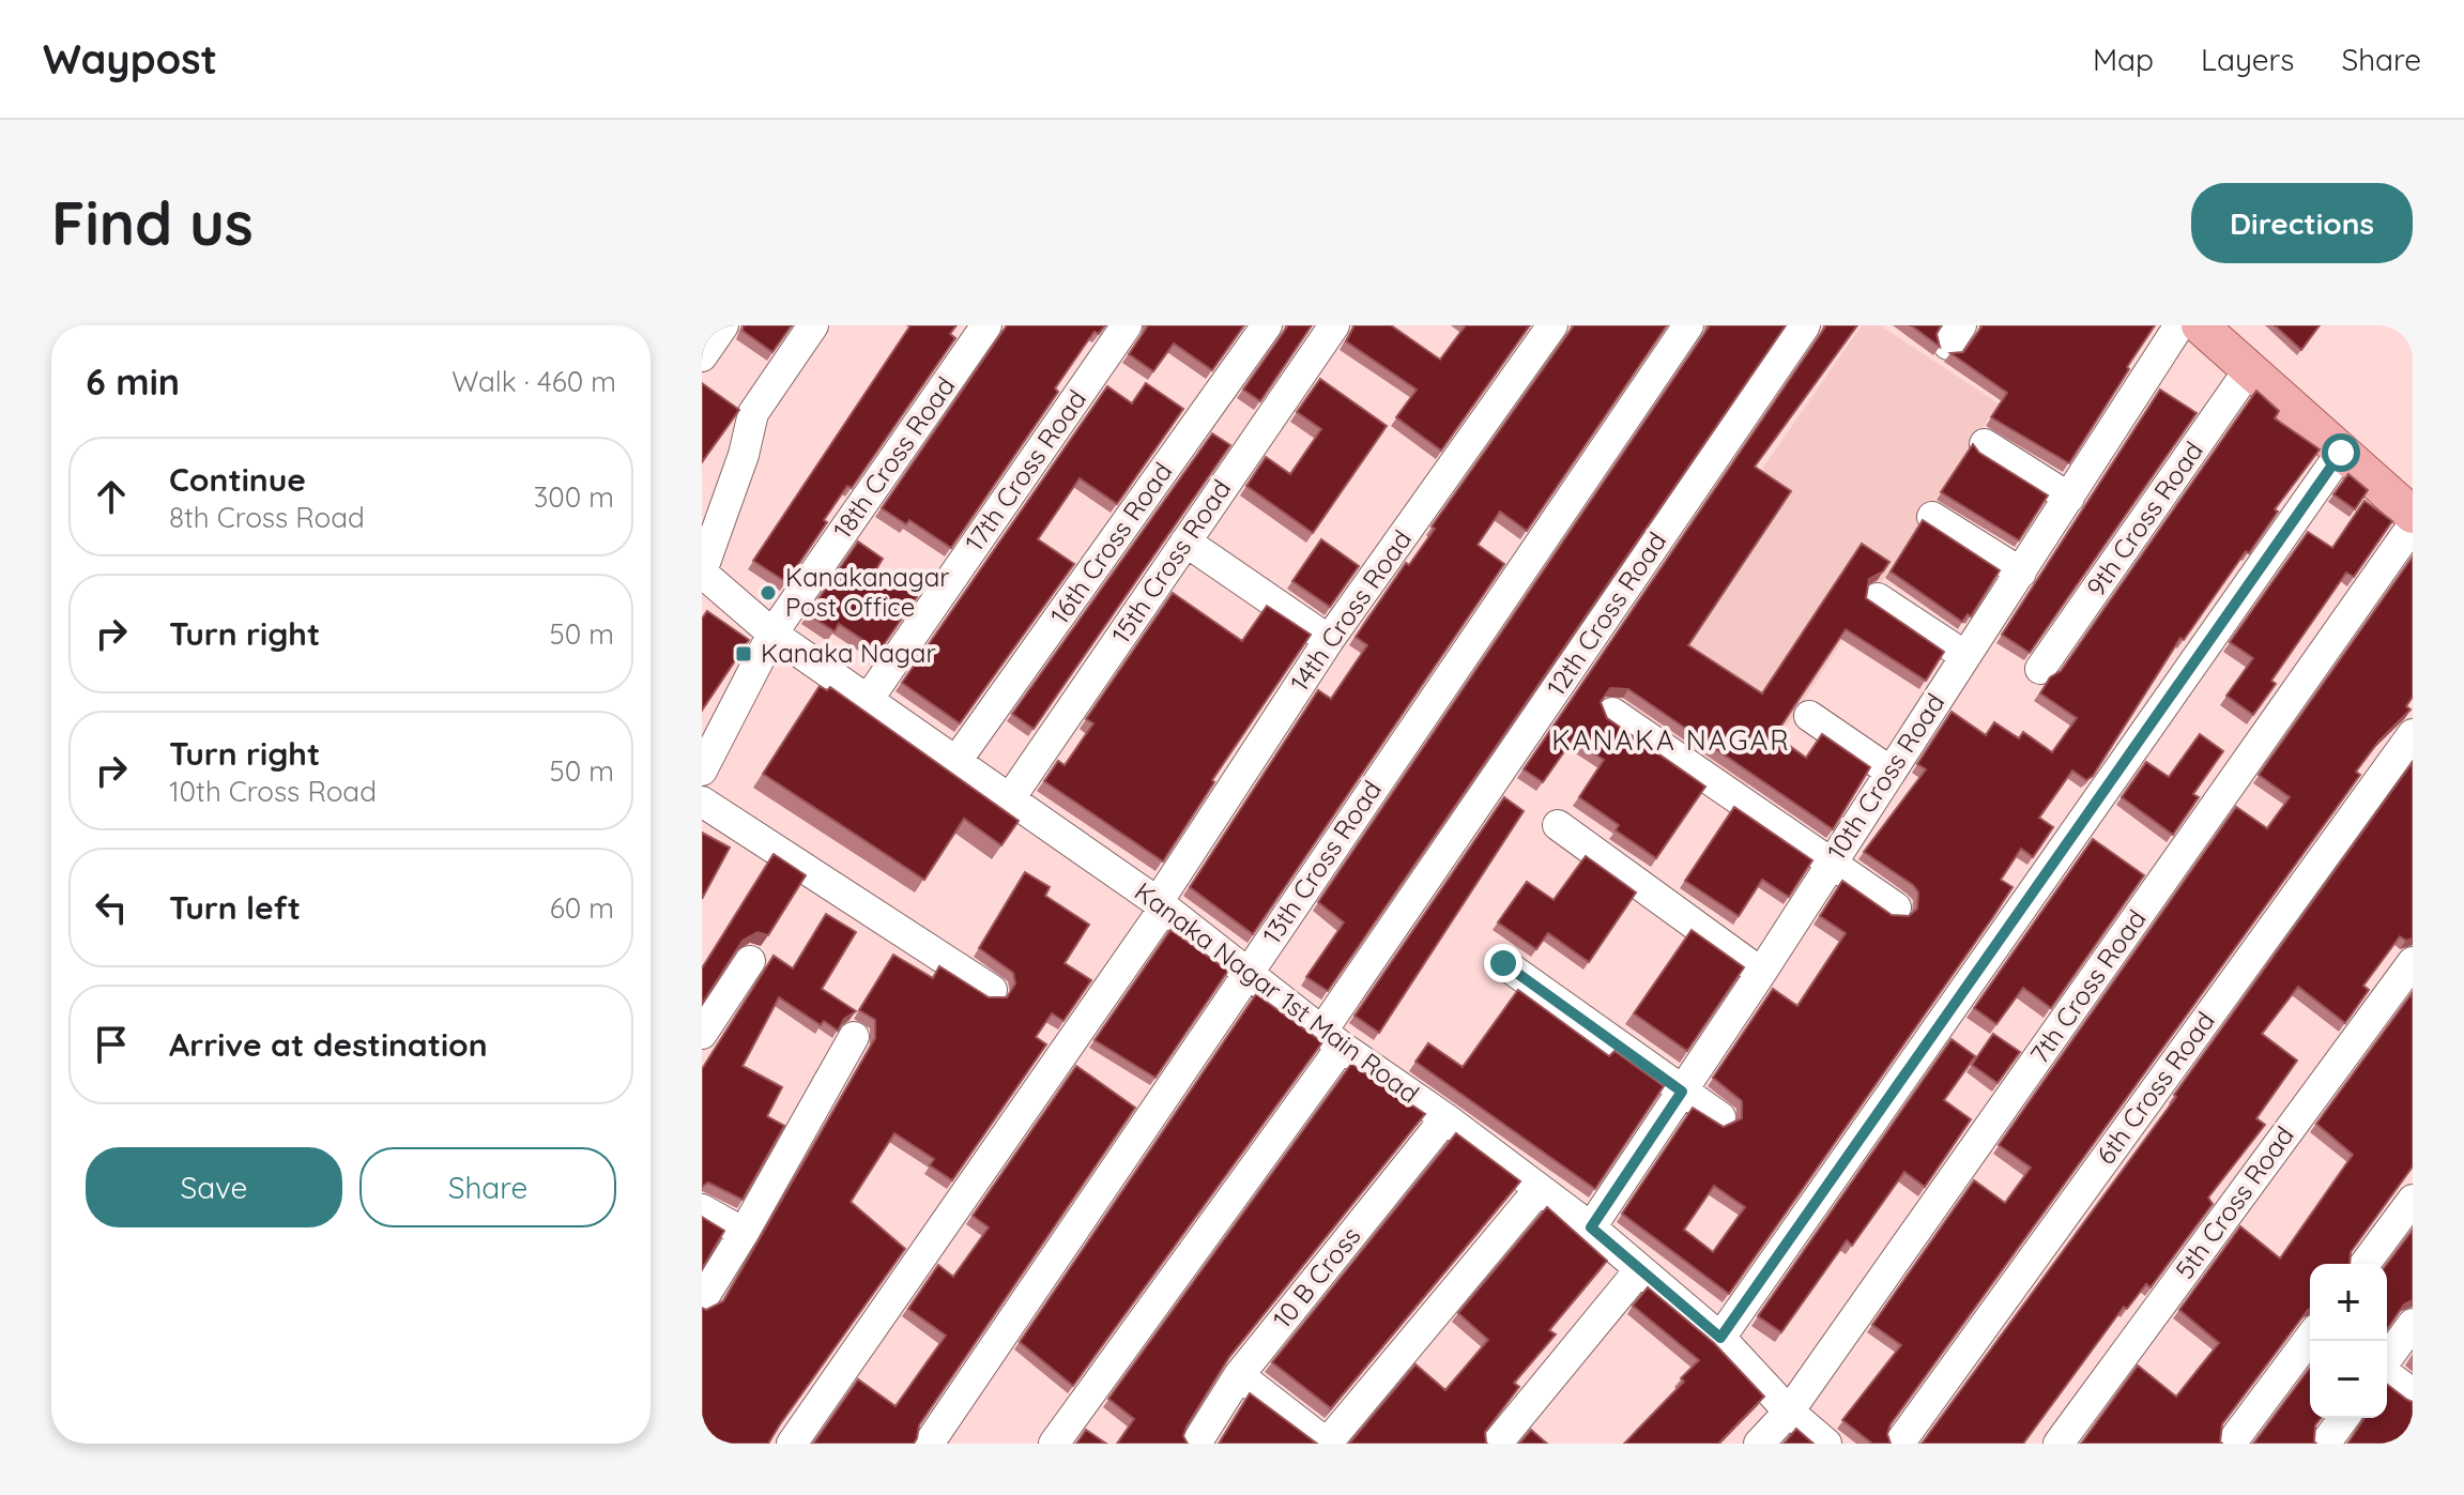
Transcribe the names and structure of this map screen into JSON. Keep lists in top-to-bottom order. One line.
{"streets":{"street":["18th Cross Road","17th Cross Road","9th Cross Road","16th Cross Road","15th Cross Road","14th Cross Road","12th Cross Road","10th Cross Road","13th Cross Road","7th Cross Road","Kanaka Nagar 1st Main Road","6th Cross Road","5th Cross Road","10 B Cross"]},"crossings":[["18th Cross Road","Kanaka Nagar 1st Main Road"],["17th Cross Road","Kanaka Nagar 1st Main Road"],["16th Cross Road","Kanaka Nagar 1st Main Road"],["15th Cross Road","Kanaka Nagar 1st Main Road"],["14th Cross Road","Kanaka Nagar 1st Main Road"],["12th Cross Road","Kanaka Nagar 1st Main Road"],["10th Cross Road","Kanaka Nagar 1st Main Road"],["13th Cross Road","Kanaka Nagar 1st Main Road"],["7th Cross Road","Kanaka Nagar 1st Main Road"],["Kanaka Nagar 1st Main Road","10 B Cross"]],"districts":["KANAKA NAGAR"],"places":{"other":["Kanakanagar Post Office"],"transit":["Kanaka Nagar"]},"page":{"header":"Waypost","nav":["Map","Layers","Share"],"buttons":["Directions",["Save","Share"]],"title":"Find us","heading":["6 min","Walk · 460 m"],"list":[["Continue","8th Cross Road","300 m"],["Turn right","50 m"],["Turn right","10th Cross Road","50 m"],["Turn left","60 m"],"Arrive at destination"],"map_buttons":["+","−"]}}
